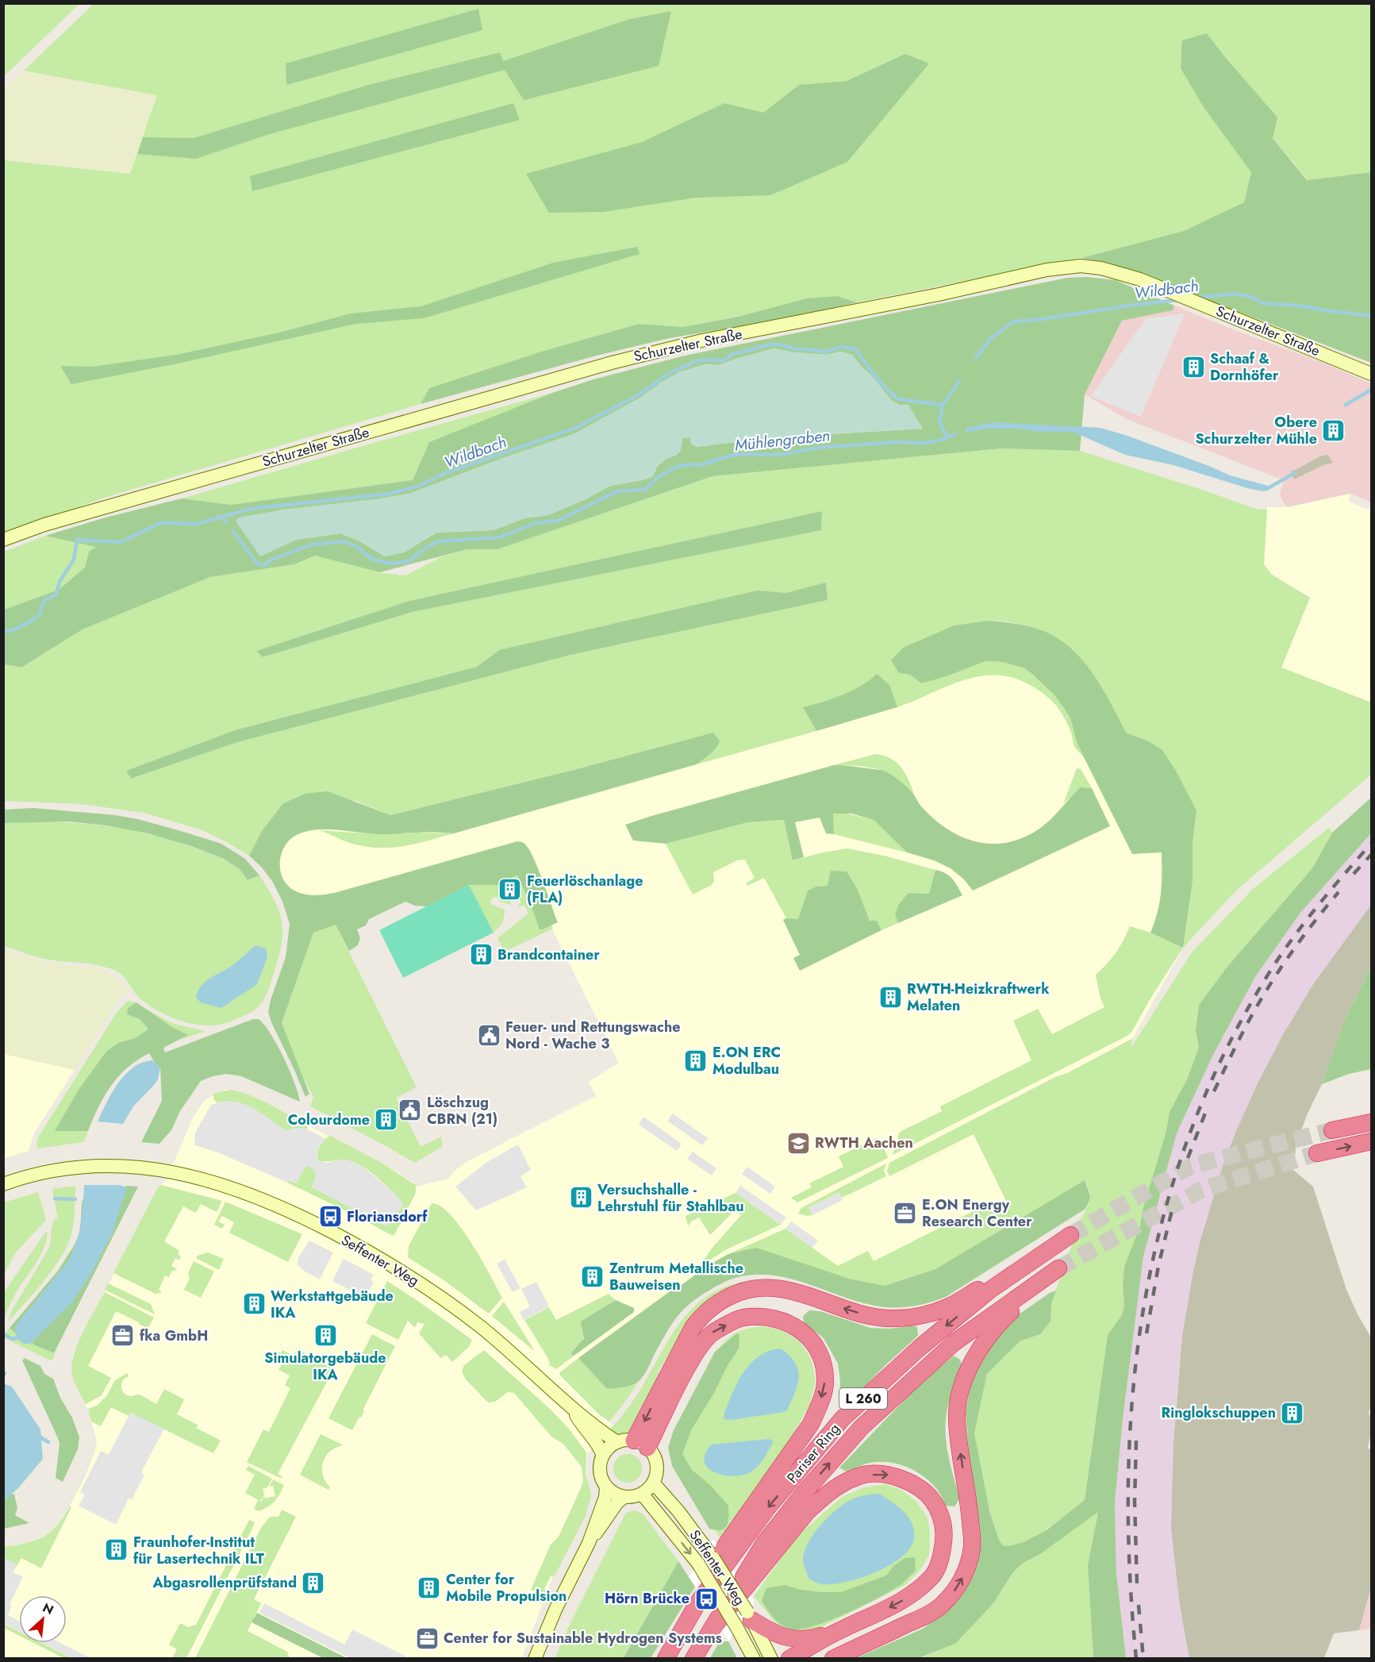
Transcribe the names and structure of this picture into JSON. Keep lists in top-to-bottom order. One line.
{"streets":{"highway":["L 260","Pariser Ring"],"street":["Schurzelter Straße","Seffenter Weg"]},"crossings":[["Seffenter Weg","Pariser Ring"]],"water":["Wildbach","Mühlengraben"],"places":{"building":["Schaaf & Dornhöfer","Obere Schurzelter Mühle","Feuerlöschanlage (FLA)","Brandcontainer","RWTH-Heizkraftwerk Melaten","E.ON ERC Modulbau","Colourdome","Versuchshalle - Lehrstuhl für Stahlbau","Zentrum Metallische Bauweisen","Werkstattgebäude IKA","Simulatorgebäude IKA","Ringlokschuppen","Fraunhofer-Institut für Lasertechnik ILT","Abgasrollenprüfstand","Center for Mobile Propulsion"],"public building":["Feuer- und Rettungswache Nord - Wache 3","Löschzug CBRN (21)"],"school or university":["RWTH Aachen"],"office":["E.ON Energy Research Center","fka GmbH","Center for Sustainable Hydrogen Systems"],"bus stop":["Floriansdorf","Hörn Brücke"]},"north":"top right"}
